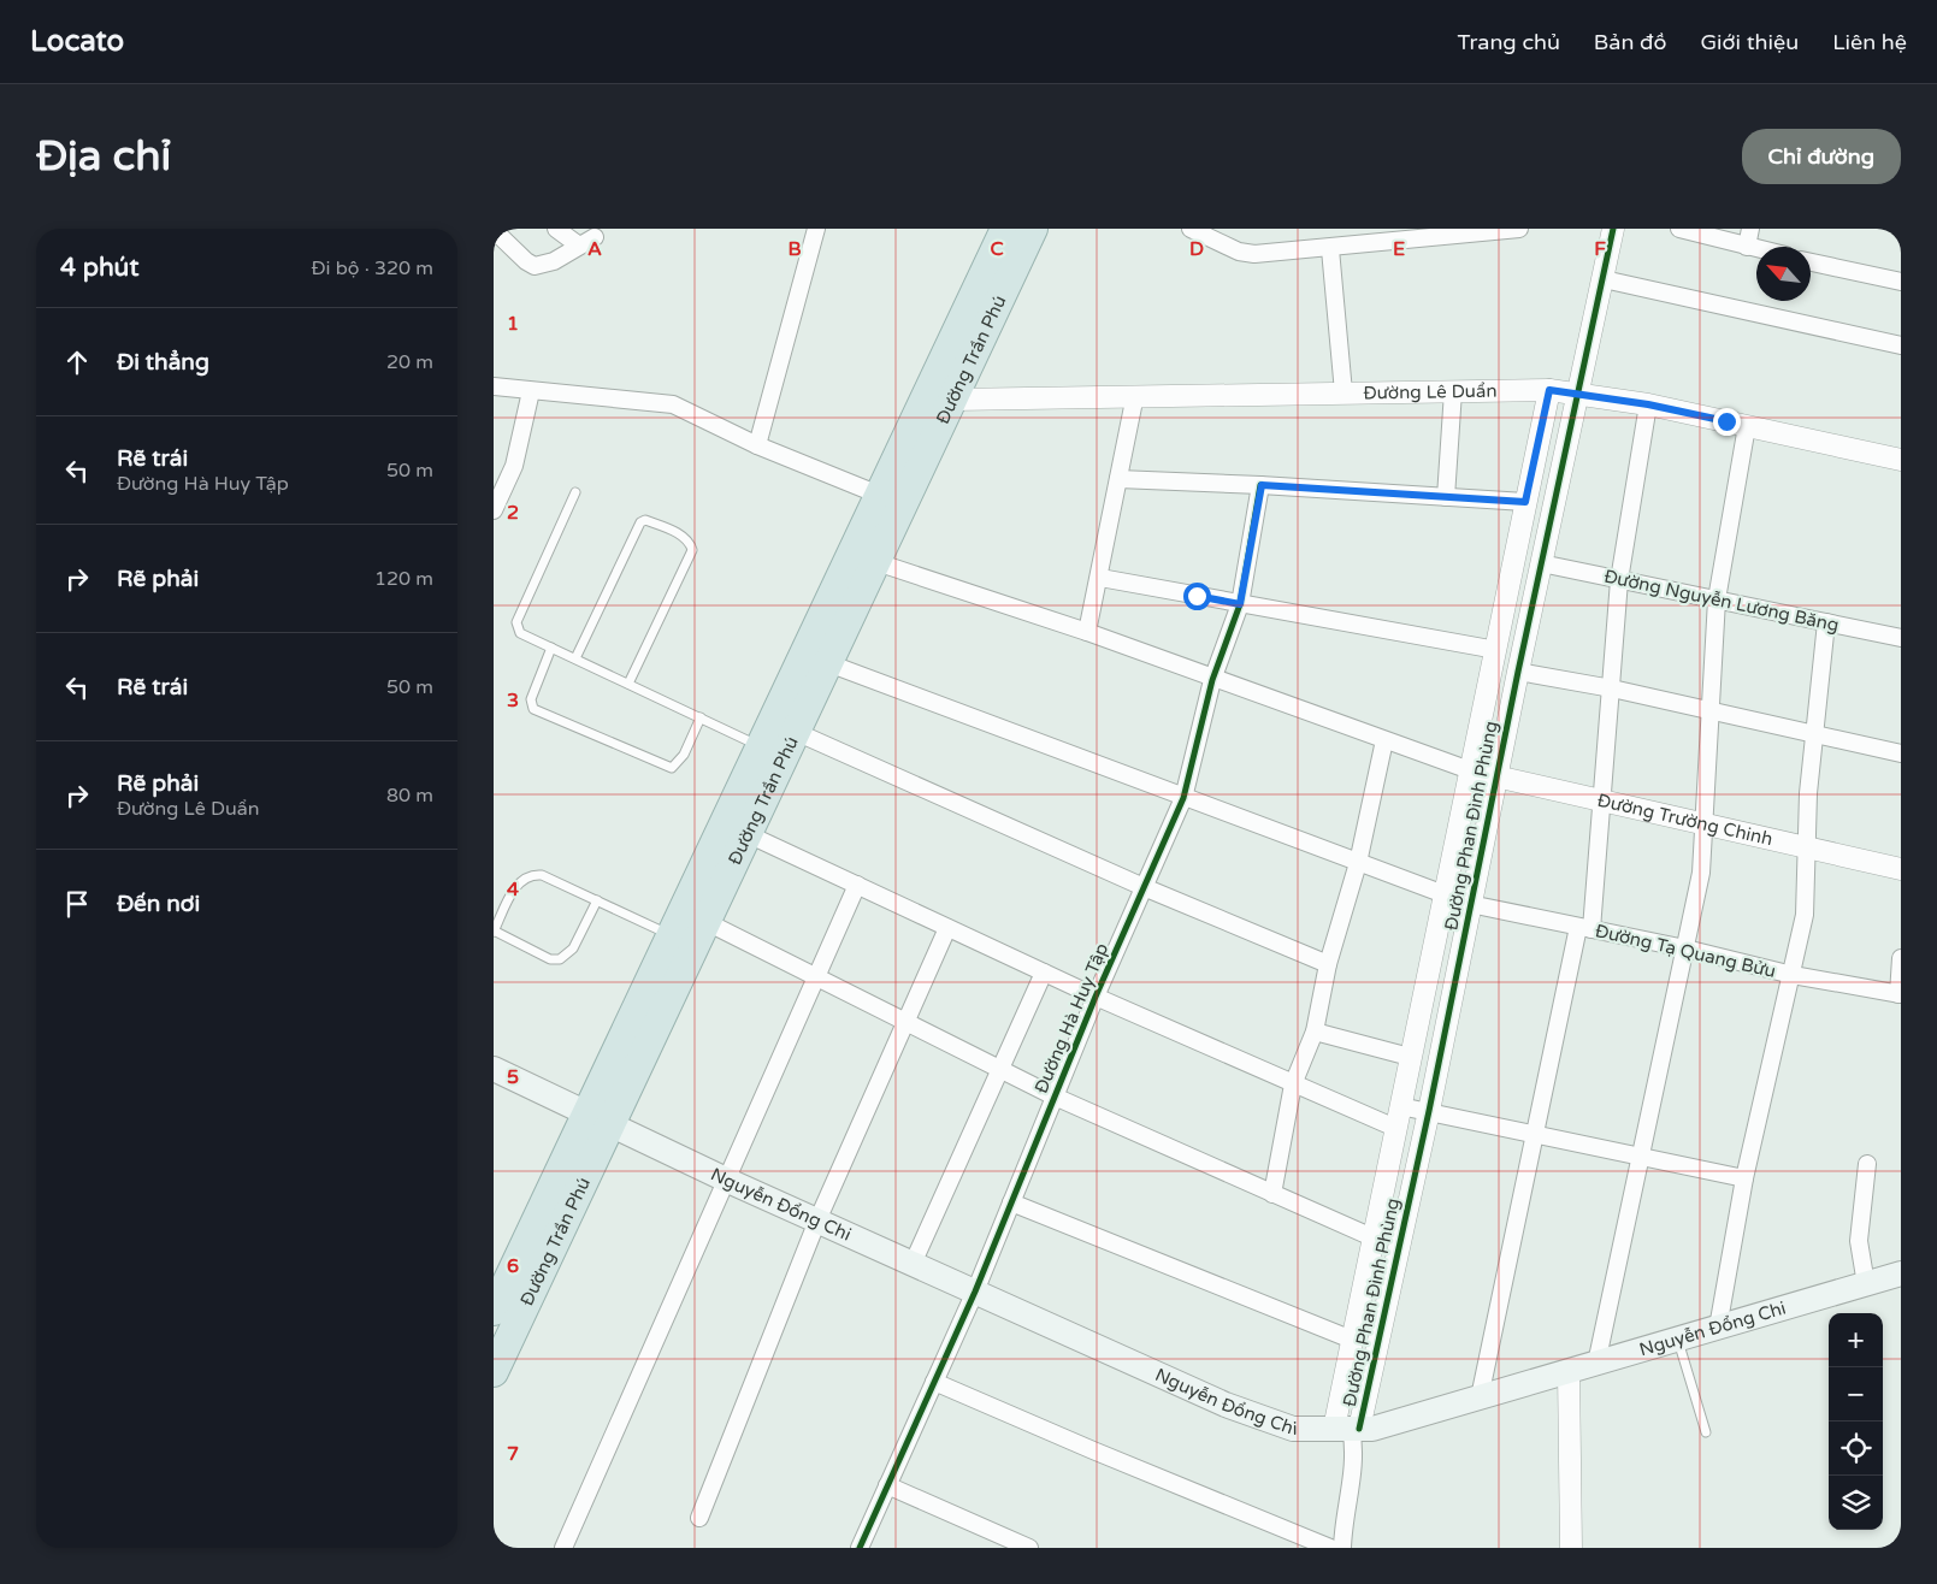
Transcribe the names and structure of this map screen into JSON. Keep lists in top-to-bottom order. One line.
{"streets":{"highway":["Đường Trần Phú"],"main road":["Nguyễn Đổng Chi"],"street":["Đường Lê Duẩn","Đường Nguyễn Lương Băng","Đường Trường Chinh","Đường Phan Đình Phùng","Đường Tạ Quang Bửu","Đường Hà Huy Tập"]},"crossings":[["Đường Trần Phú","Đường Lê Duẩn"],["Đường Trần Phú","Đường Tạ Quang Bửu"],["Đường Trần Phú","Nguyễn Đổng Chi"],["Đường Lê Duẩn","Đường Phan Đình Phùng"],["Đường Nguyễn Lương Băng","Đường Phan Đình Phùng"],["Đường Trường Chinh","Đường Phan Đình Phùng"],["Đường Phan Đình Phùng","Đường Tạ Quang Bửu"],["Đường Phan Đình Phùng","Nguyễn Đổng Chi"],["Đường Tạ Quang Bửu","Đường Hà Huy Tập"],["Đường Hà Huy Tập","Nguyễn Đổng Chi"]],"north":"top left","page":{"header":"Locato","nav":["Trang chủ","Bản đồ","Giới thiệu","Liên hệ"],"buttons":"Chỉ đường","title":"Địa chỉ","heading":["4 phút","Đi bộ · 320 m"],"list":[["Đi thẳng","20 m"],["Rẽ trái","Đường Hà Huy Tập","50 m"],["Rẽ phải","120 m"],["Rẽ trái","50 m"],["Rẽ phải","Đường Lê Duẩn","80 m"],"Đến nơi"],"map_buttons":["+","−"]},"grid":{"columns":["A","B","C","D","E","F"],"rows":["1","2","3","4","5","6","7"]}}
